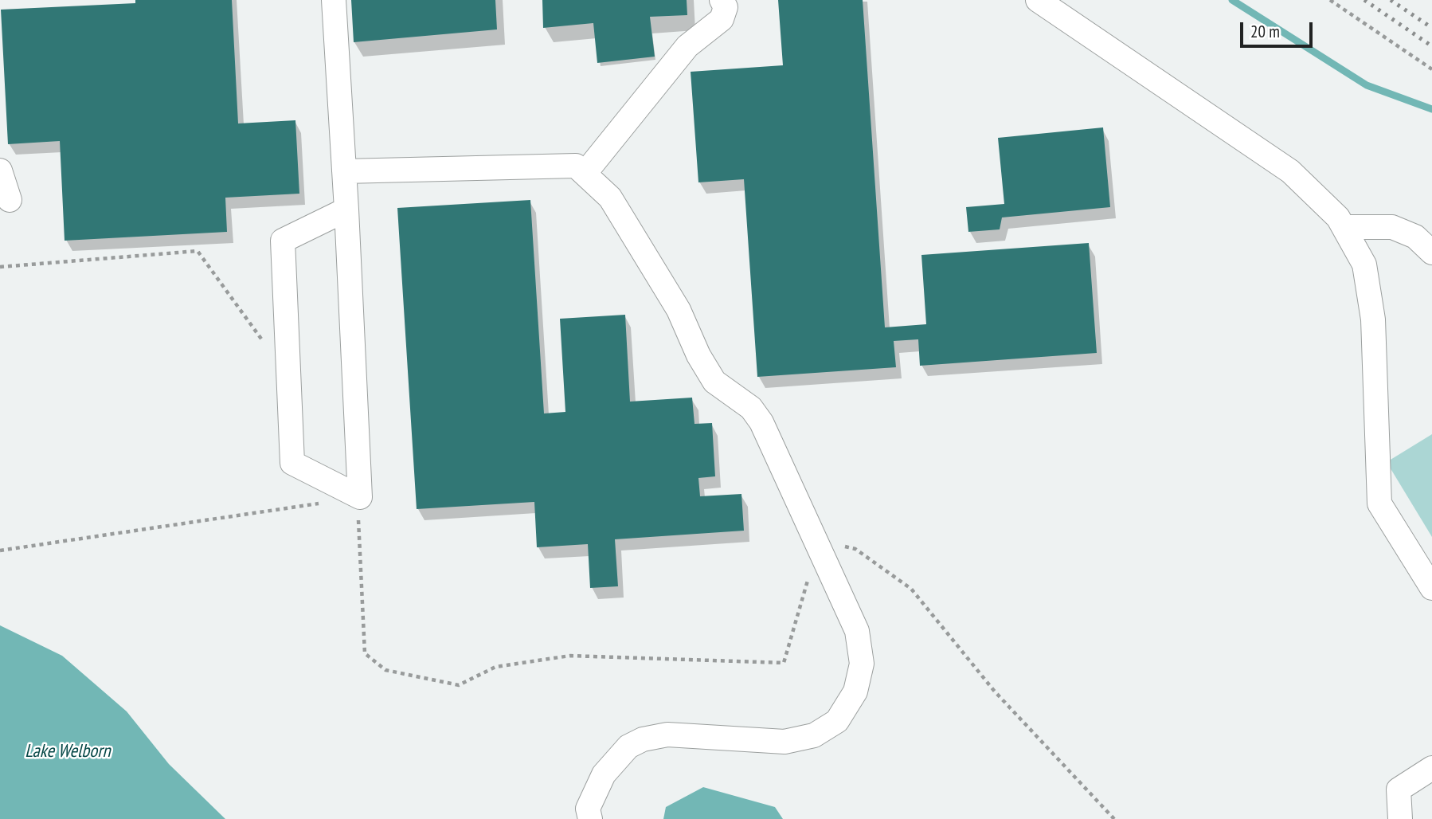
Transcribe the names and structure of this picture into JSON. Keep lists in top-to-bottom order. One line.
{"water":["Lake Welborn"],"scale_bar":"20 m"}
